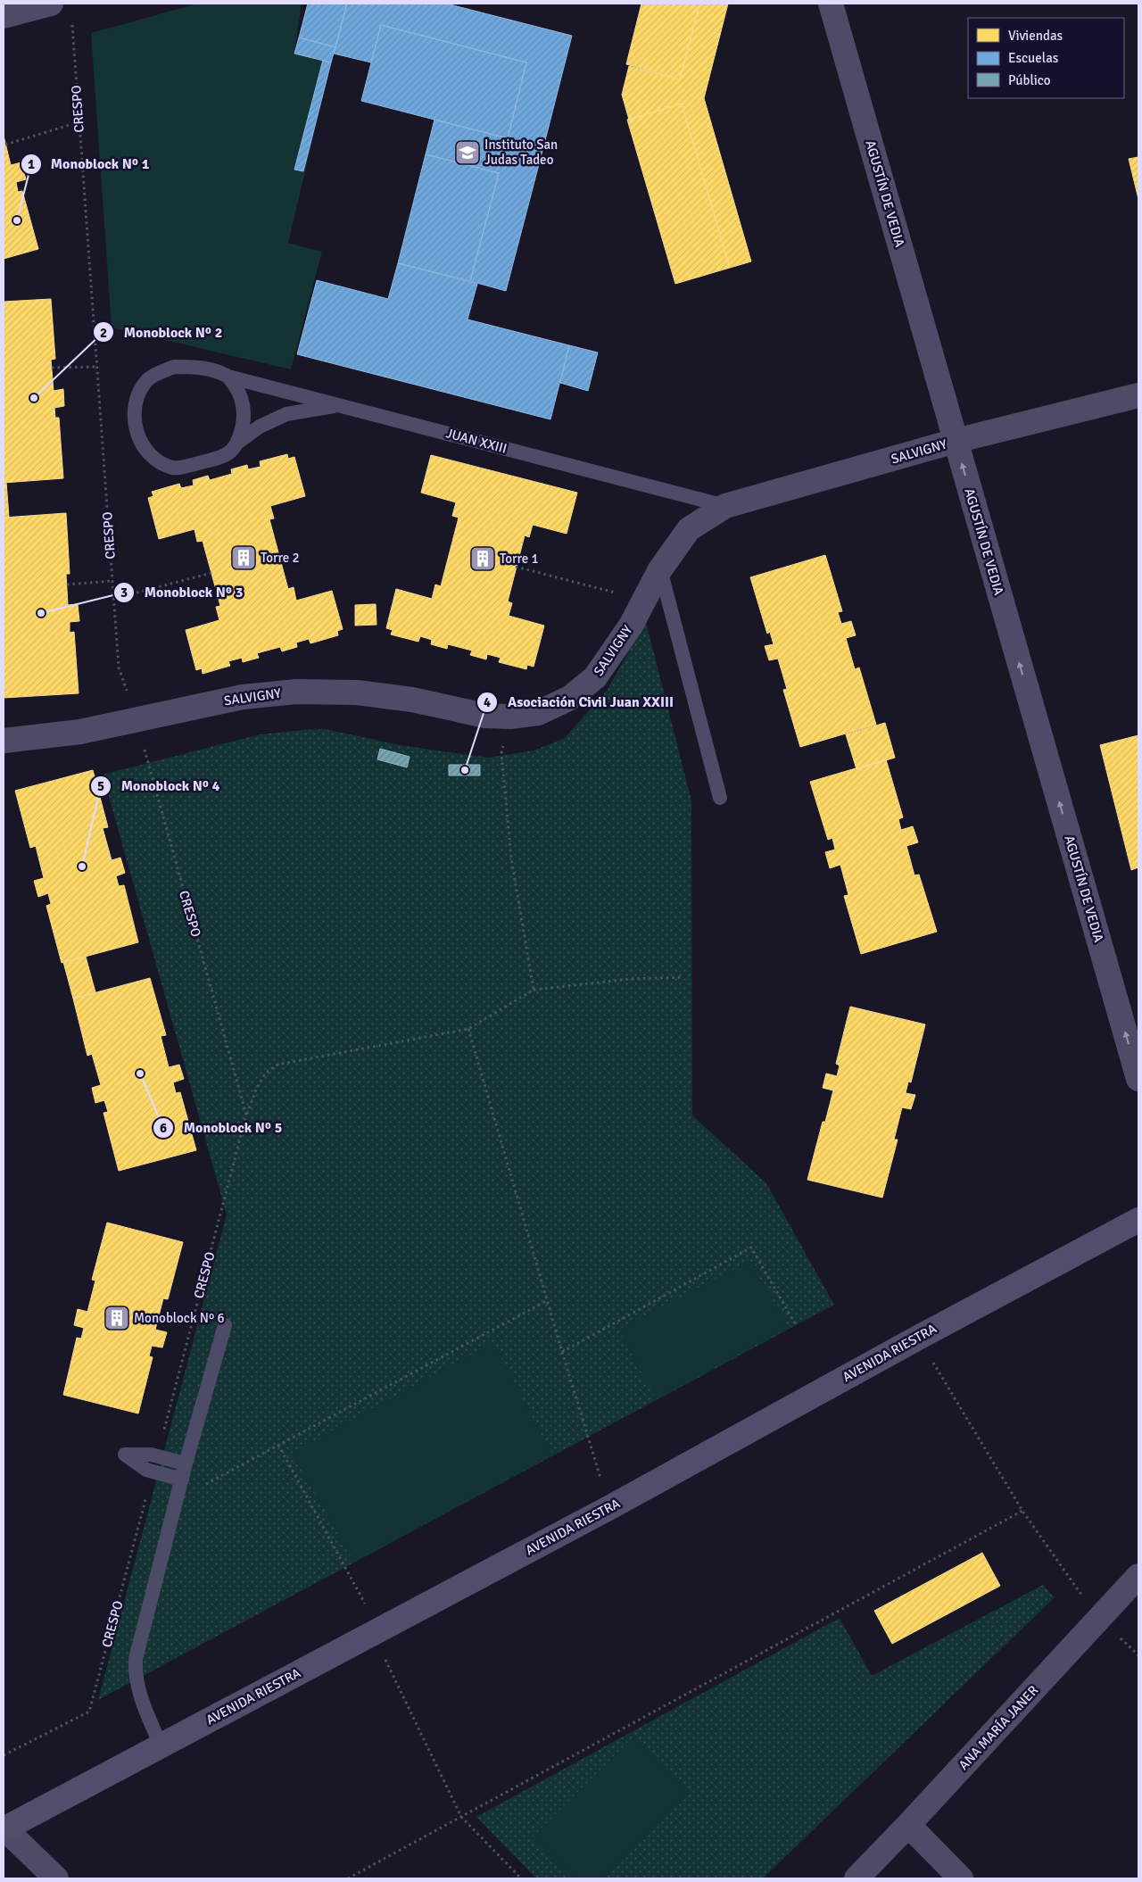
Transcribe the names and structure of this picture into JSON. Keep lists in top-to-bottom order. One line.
{"streets":{"main road":["AVENIDA RIESTRA"],"street":["AGUSTÍN DE VEDIA","SALVIGNY","ANA MARÍA JANER"],"lane":["JUAN XXIII"],"path":["CRESPO"]},"crossings":[["CRESPO","SALVIGNY"],["AGUSTÍN DE VEDIA","SALVIGNY"],["JUAN XXIII","SALVIGNY"]],"one_way":["AGUSTÍN DE VEDIA"],"places":{"school or university":["Instituto San Judas Tadeo"],"other":["Monoblock Nº 1","Monoblock Nº 2","Monoblock Nº 3","Asociación Civil Juan XXIII","Monoblock Nº 4","Monoblock Nº 5"],"building":["Torre 2","Torre 1","Monoblock Nº 6"]},"legend":["Viviendas","Escuelas","Público"]}
